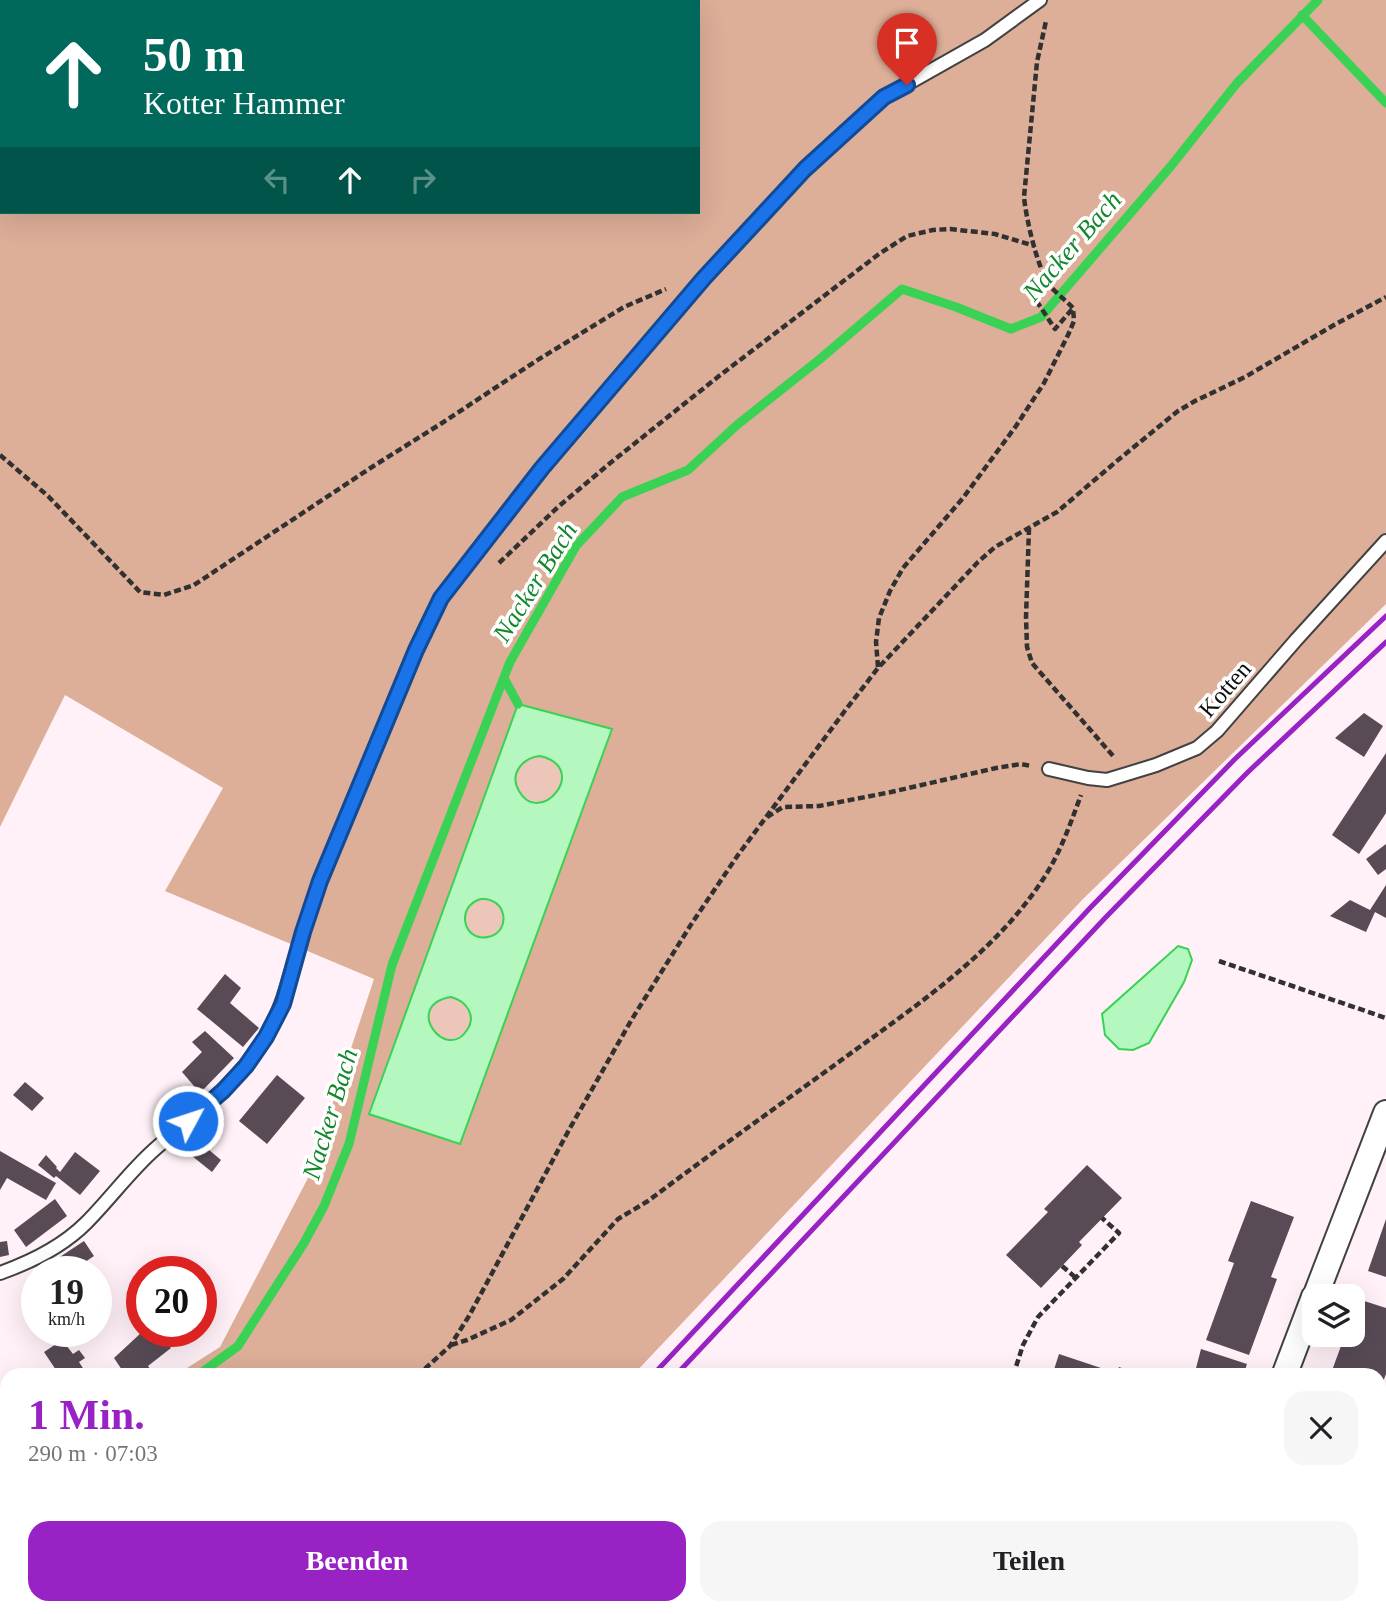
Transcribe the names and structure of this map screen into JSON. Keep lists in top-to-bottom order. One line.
{"streets":{"lane":["Kotten"]},"water":["Nacker Bach"],"page":{"turn":["50 m","Kotter Hammer"],"speed":"19 km/h","limit":"20","heading":["1 Min.","290 m · 07:03"],"buttons":["Beenden","Teilen"]}}
